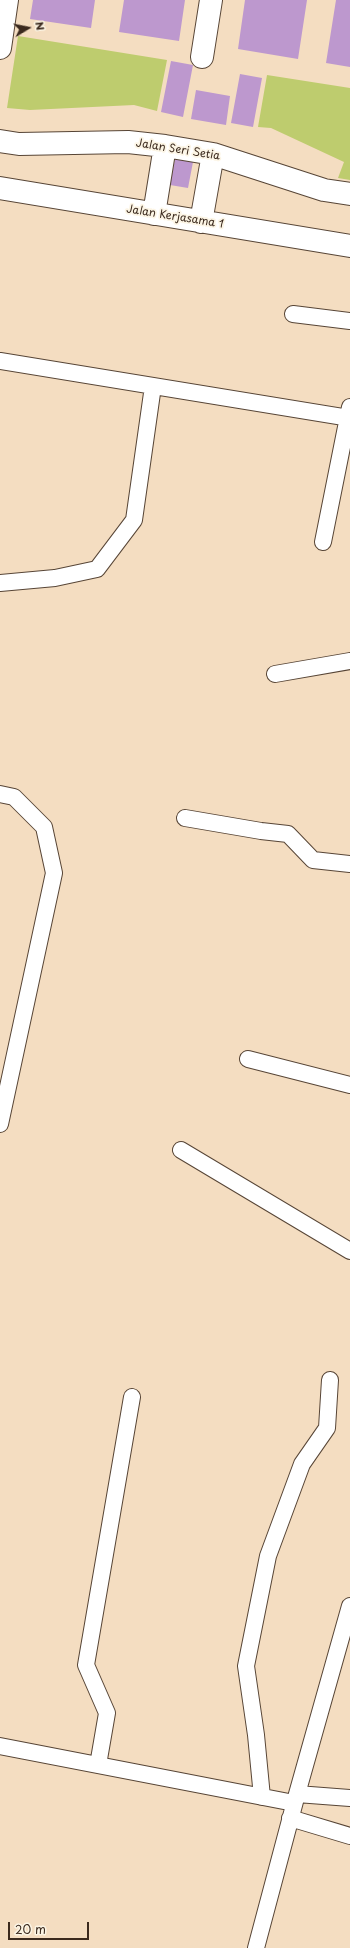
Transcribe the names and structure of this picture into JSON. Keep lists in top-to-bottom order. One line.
{"streets":{"street":["Jalan Seri Setia","Jalan Kerjasama 1"]},"scale_bar":"20 m","north":"right"}
